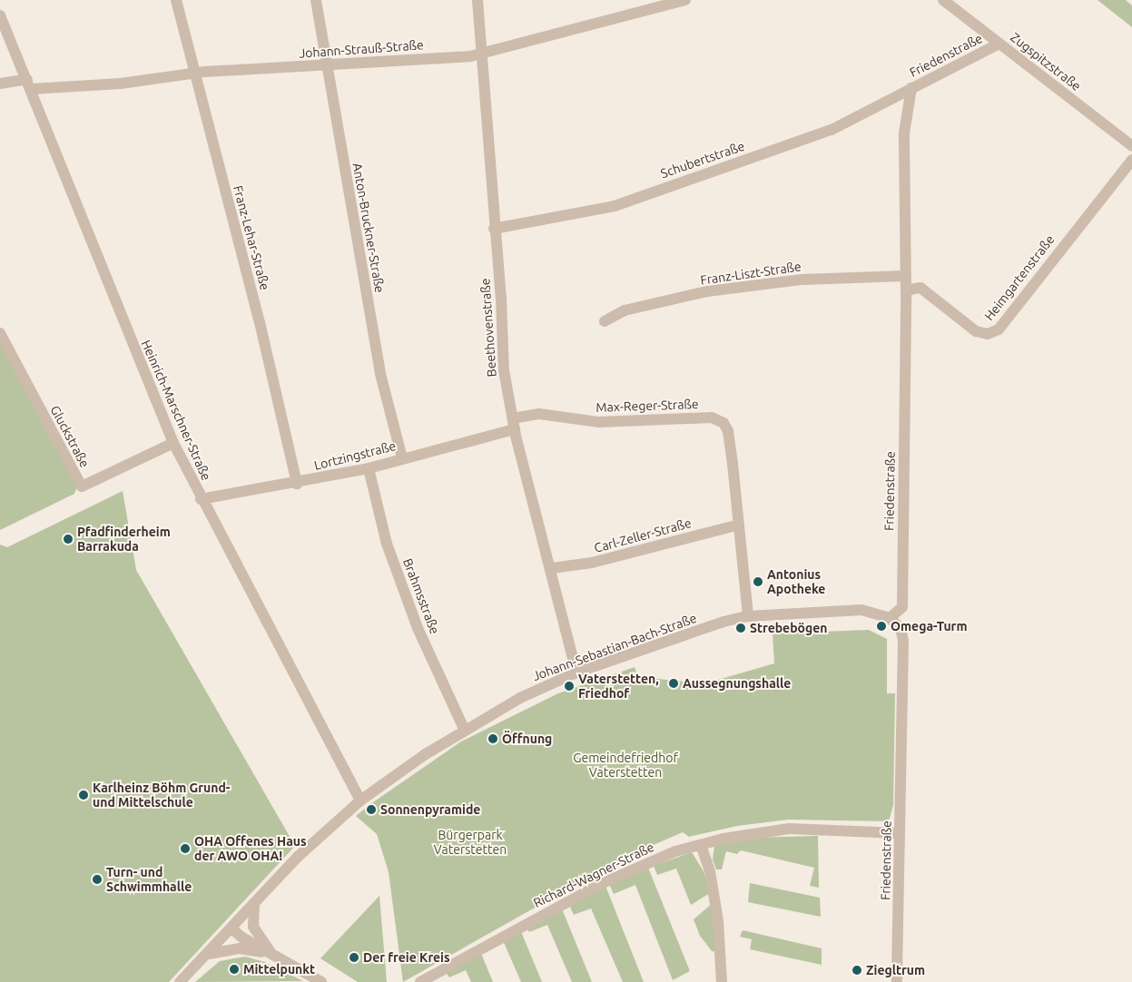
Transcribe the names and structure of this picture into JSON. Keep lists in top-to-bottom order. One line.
{"streets":{"street":["Johann-Strauß-Straße","Friedenstraße","Zugspitzstraße","Schubertstraße","Anton-Bruckner-Straße","Franz-Lehar-Straße","Franz-Liszt-Straße","Heimgartenstraße","Beethovenstraße","Max-Reger-Straße","Heinrich-Marschner-Straße","Gluckstraße","Lortzingstraße","Carl-Zeller-Straße","Brahmsstraße","Johann-Sebastian-Bach-Straße","Richard-Wagner-Straße"]},"crossings":[["Johann-Strauß-Straße","Anton-Bruckner-Straße"],["Johann-Strauß-Straße","Franz-Lehar-Straße"],["Johann-Strauß-Straße","Beethovenstraße"],["Johann-Strauß-Straße","Heinrich-Marschner-Straße"],["Friedenstraße","Zugspitzstraße"],["Friedenstraße","Schubertstraße"],["Friedenstraße","Franz-Liszt-Straße"],["Friedenstraße","Heimgartenstraße"],["Friedenstraße","Johann-Sebastian-Bach-Straße"],["Friedenstraße","Richard-Wagner-Straße"],["Schubertstraße","Beethovenstraße"],["Anton-Bruckner-Straße","Lortzingstraße"],["Franz-Lehar-Straße","Lortzingstraße"],["Beethovenstraße","Max-Reger-Straße"],["Beethovenstraße","Lortzingstraße"],["Beethovenstraße","Carl-Zeller-Straße"],["Beethovenstraße","Johann-Sebastian-Bach-Straße"],["Max-Reger-Straße","Lortzingstraße"],["Max-Reger-Straße","Carl-Zeller-Straße"],["Max-Reger-Straße","Johann-Sebastian-Bach-Straße"],["Heinrich-Marschner-Straße","Gluckstraße"],["Heinrich-Marschner-Straße","Lortzingstraße"],["Heinrich-Marschner-Straße","Johann-Sebastian-Bach-Straße"],["Lortzingstraße","Brahmsstraße"],["Brahmsstraße","Johann-Sebastian-Bach-Straße"]],"parks":["Gemeindefriedhof Vaterstetten","Bürgerpark Vaterstetten"],"places":["Pfadfinderheim Barrakuda","Antonius Apotheke","Omega-Turm","Strebebögen","Aussegnungshalle","Vaterstetten, Friedhof","Öffnung","Karlheinz Böhm Grund- und Mittelschule","Sonnenpyramide","OHA Offenes Haus der AWO OHA!","Turn- und Schwimmhalle","Der freie Kreis","Mittelpunkt","Ziegltrum"]}
